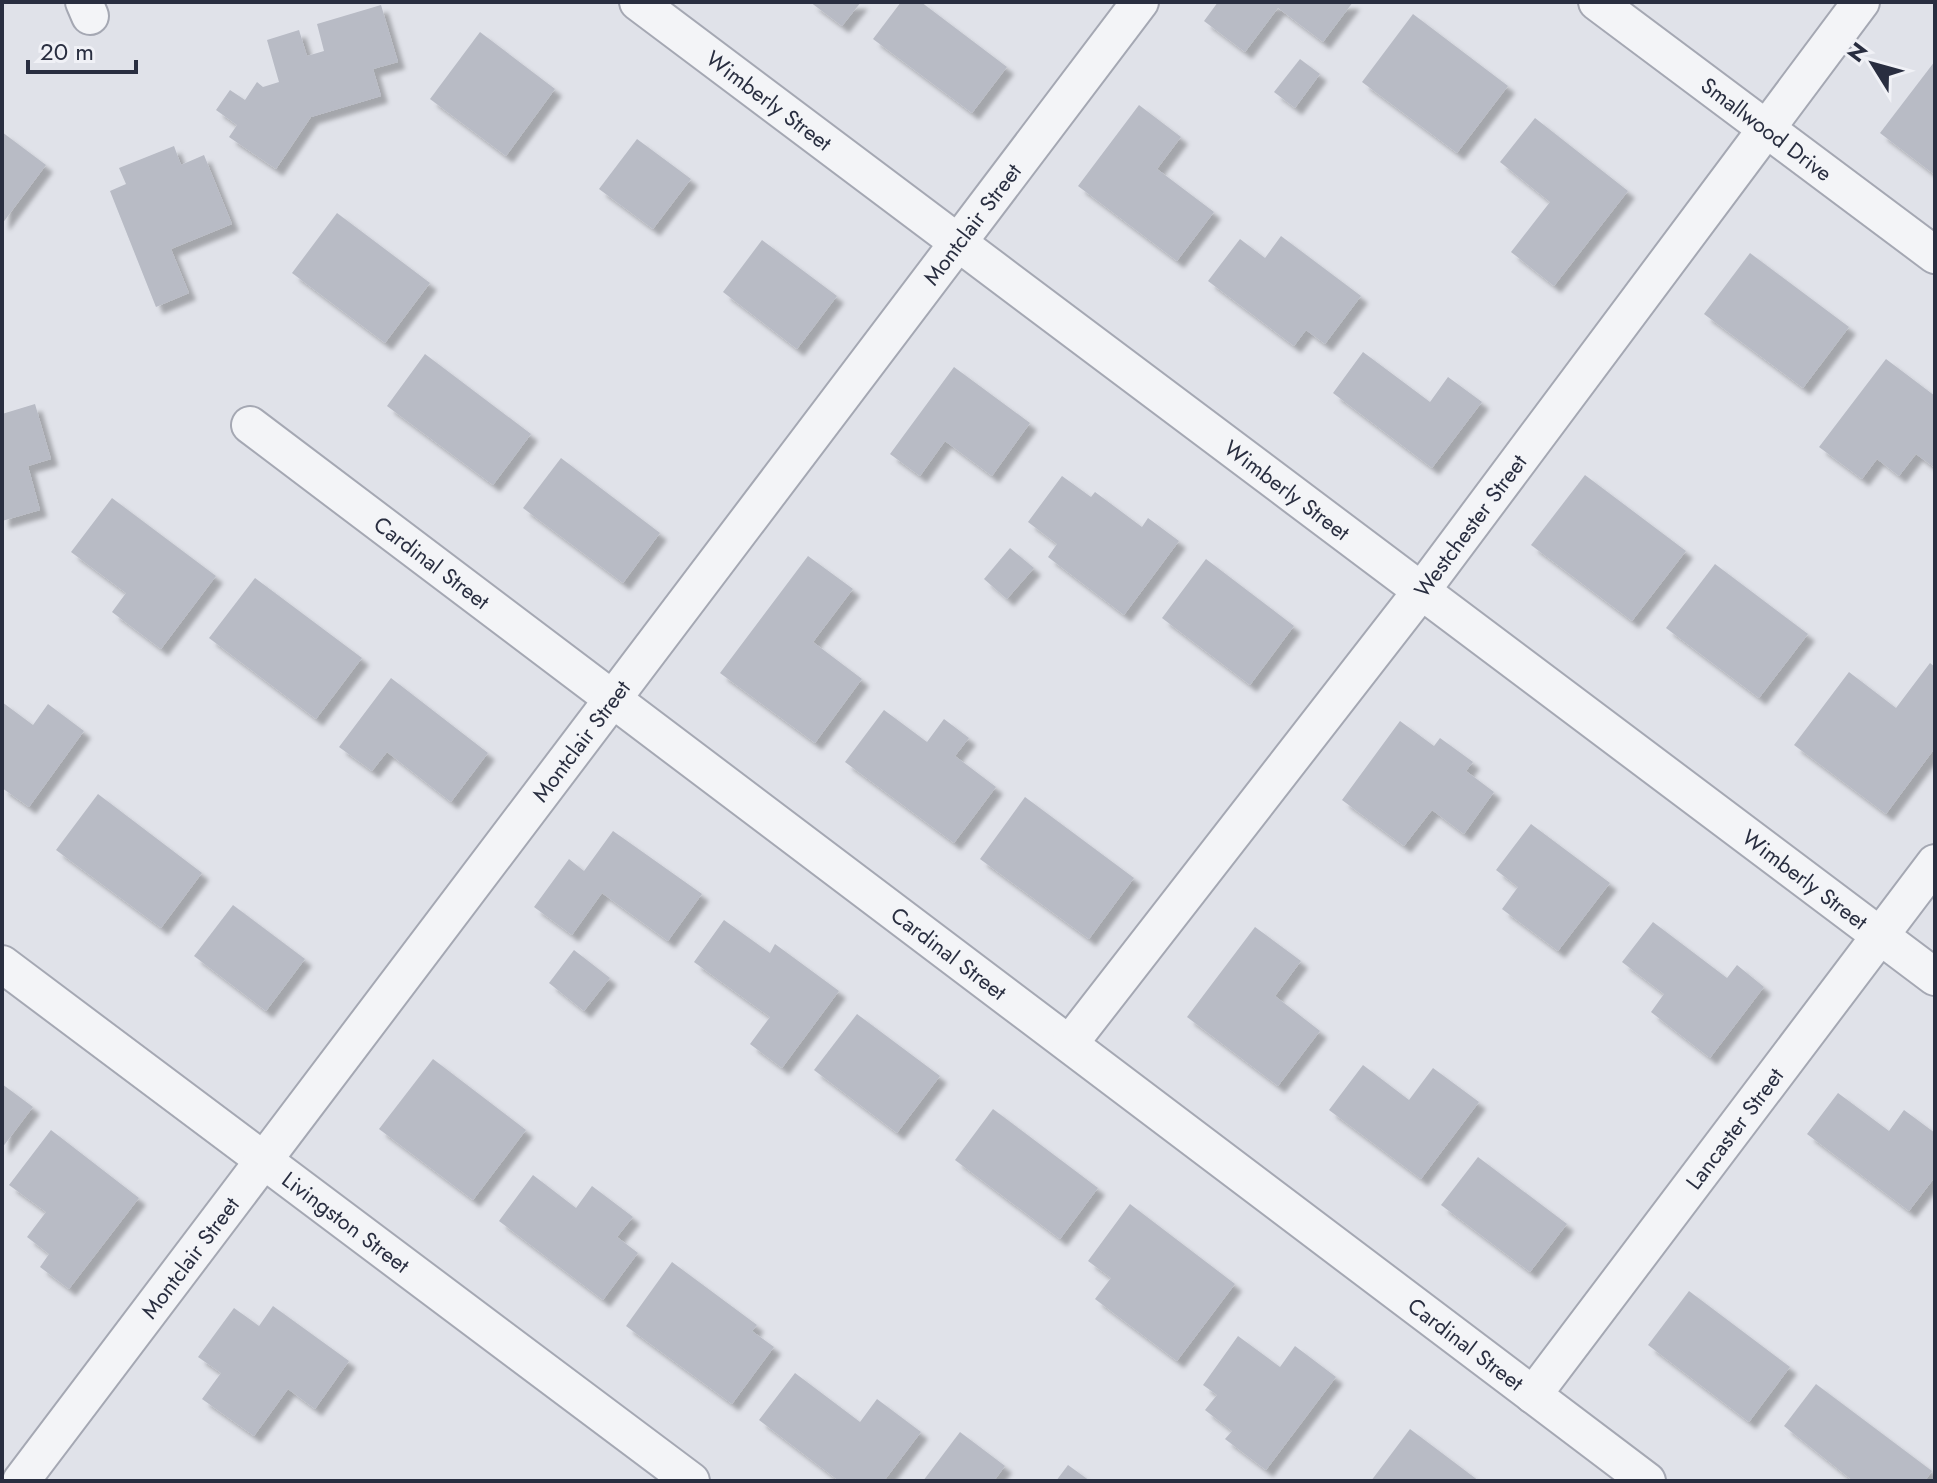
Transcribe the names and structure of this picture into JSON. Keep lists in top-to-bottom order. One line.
{"streets":{"street":["Wimberly Street","Smallwood Drive","Montclair Street","Westchester Street","Cardinal Street","Lancaster Street","Livingston Street"]},"crossings":[["Wimberly Street","Montclair Street"],["Wimberly Street","Westchester Street"],["Wimberly Street","Lancaster Street"],["Smallwood Drive","Westchester Street"],["Montclair Street","Cardinal Street"],["Montclair Street","Livingston Street"],["Westchester Street","Cardinal Street"],["Cardinal Street","Lancaster Street"]],"scale_bar":"20 m","north":"top left"}
